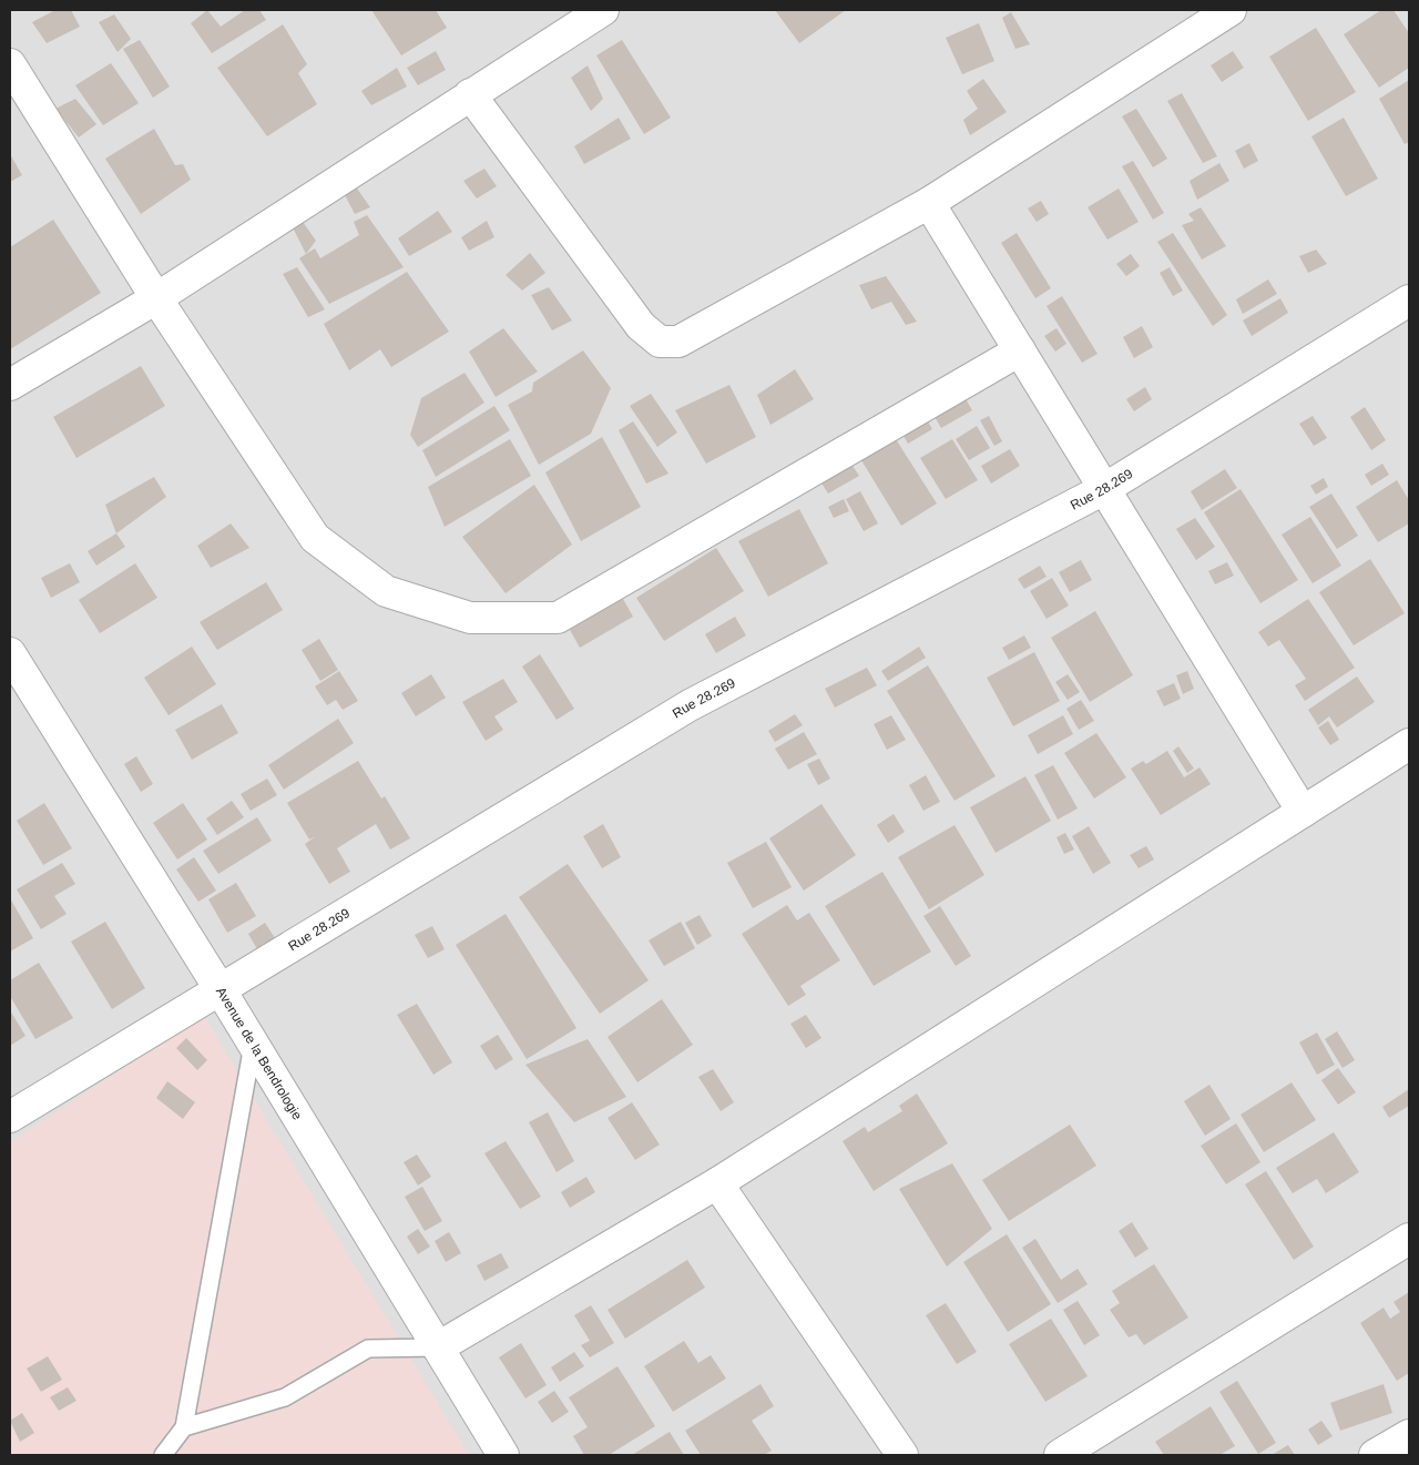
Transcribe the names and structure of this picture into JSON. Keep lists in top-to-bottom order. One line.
{"streets":{"street":["Rue 28.269","Avenue de la Bendrologie"]},"crossings":[["Rue 28.269","Avenue de la Bendrologie"]]}
